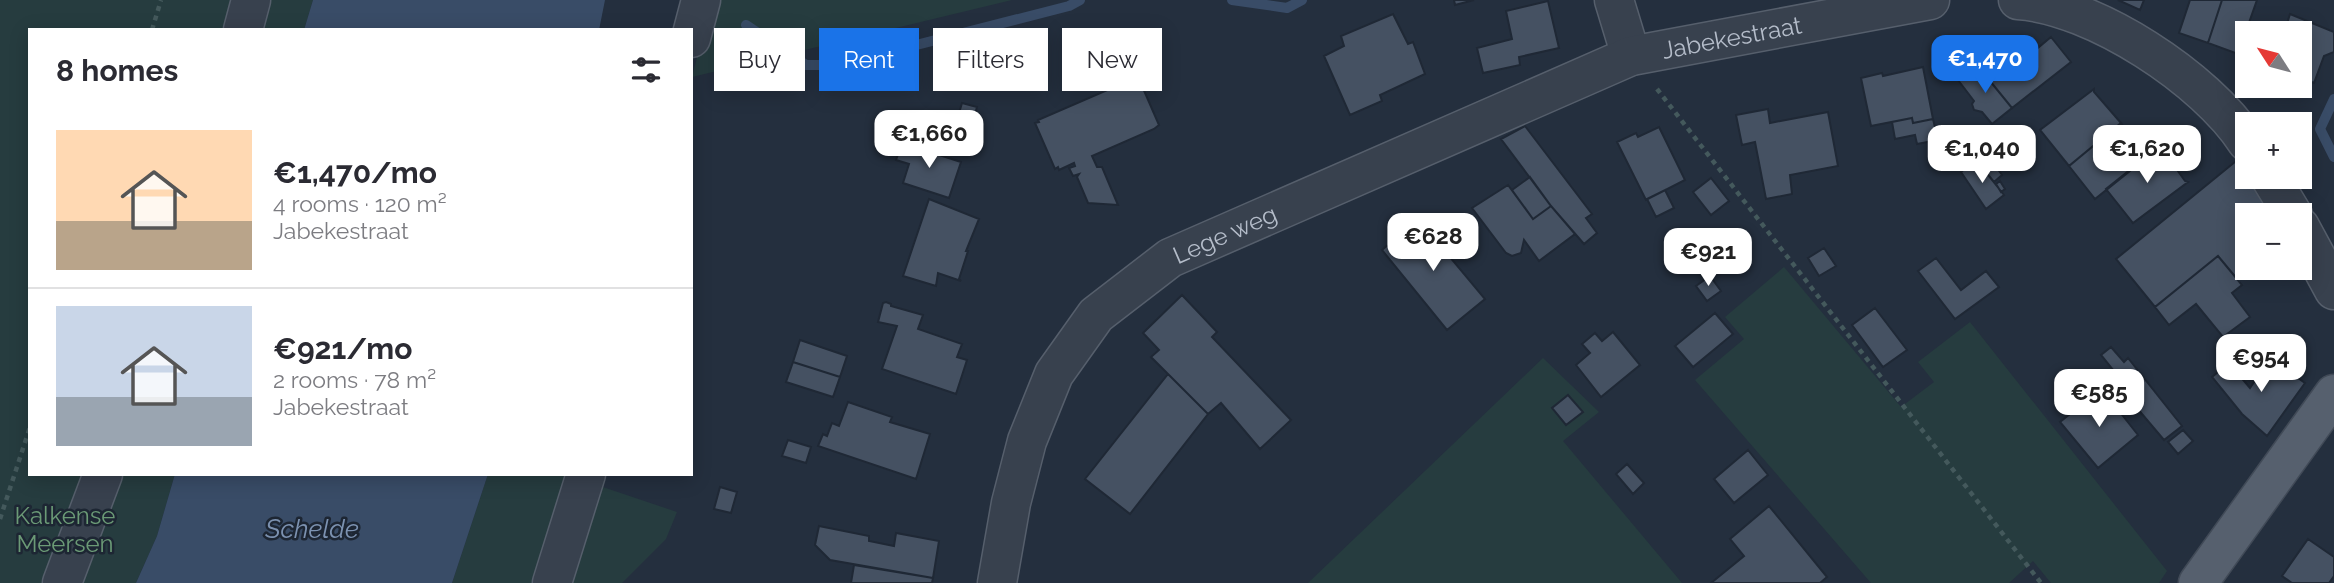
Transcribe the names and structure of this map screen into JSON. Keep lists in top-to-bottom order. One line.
{"streets":{"street":["Jabekestraat","Lege weg"]},"crossings":[["Jabekestraat","Lege weg"]],"water":["Schelde"],"parks":["Kalkense Meersen"],"north":"top left","page":{"map_buttons":["+","−"],"chip":["Buy","Rent","Filters","New"],"heading":"8 homes","price":["€1,470","€1,660","€1,040","€1,620","€628","€921","€954","€585"],"list":[{"name":"€1,470/mo","note":"4 rooms · 120 m² · Jabekestraat"},{"name":"€921/mo","note":"2 rooms · 78 m² · Jabekestraat"}]}}
